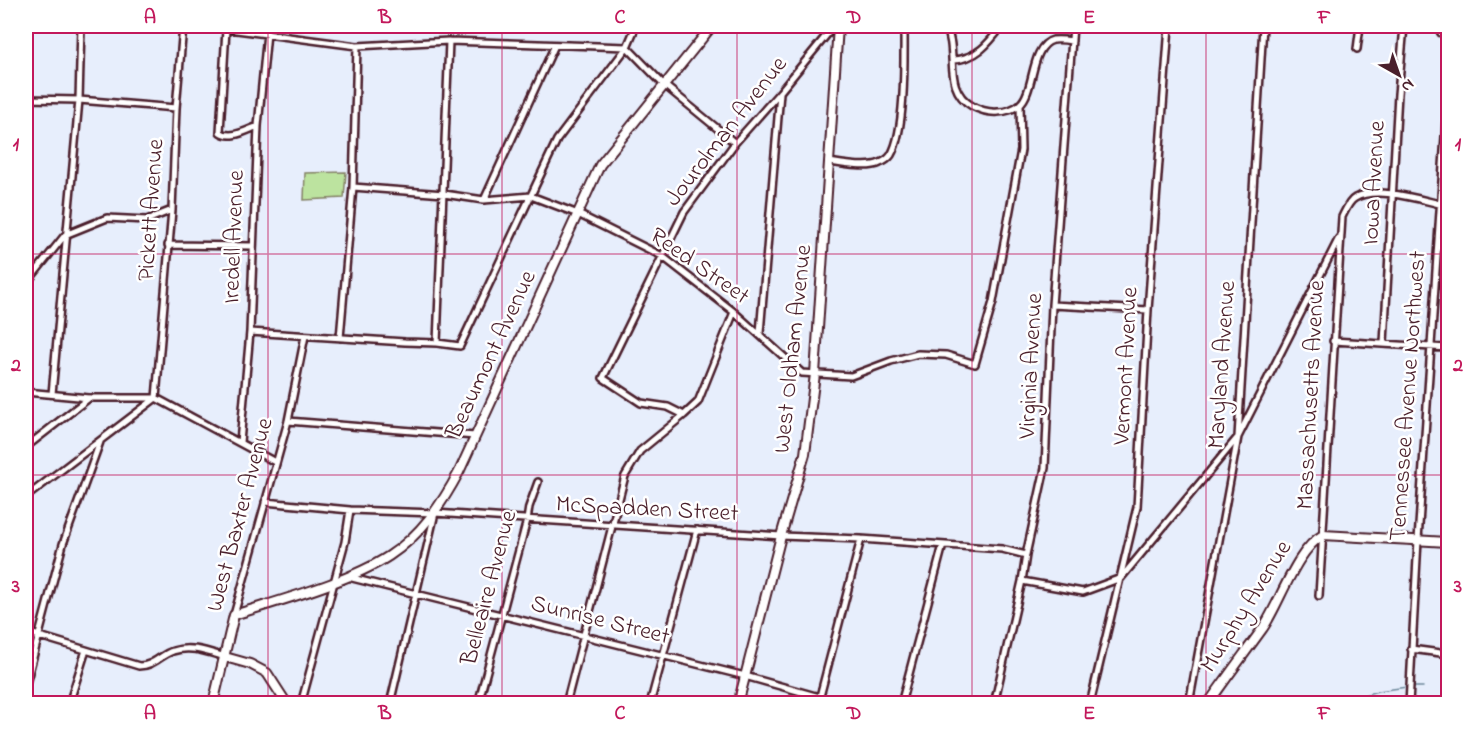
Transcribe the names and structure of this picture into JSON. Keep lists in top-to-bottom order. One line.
{"streets":{"street":["Jourolman Avenue","Iowa Avenue","Pickett Avenue","Iredell Avenue","Reed Street","West Oldham Avenue","Beaumont Avenue","Maryland Avenue","Virginia Avenue","Vermont Avenue","Massachusetts Avenue","Tennessee Avenue Northwest","McSpadden Street","West Baxter Avenue","Belleaire Avenue","Murphy Avenue","Sunrise Street"]},"crossings":[["Jourolman Avenue","Reed Street"],["Jourolman Avenue","West Oldham Avenue"],["Iowa Avenue","Massachusetts Avenue"],["Reed Street","West Oldham Avenue"],["Reed Street","Beaumont Avenue"],["West Oldham Avenue","McSpadden Street"],["West Oldham Avenue","Sunrise Street"],["Beaumont Avenue","McSpadden Street"],["Beaumont Avenue","West Baxter Avenue"],["Beaumont Avenue","Sunrise Street"],["Virginia Avenue","McSpadden Street"],["Massachusetts Avenue","Murphy Avenue"],["McSpadden Street","West Baxter Avenue"],["McSpadden Street","Belleaire Avenue"],["Belleaire Avenue","Sunrise Street"]],"north":"bottom right","grid":{"columns":["A","B","C","D","E","F"],"rows":["1","2","3"]}}
